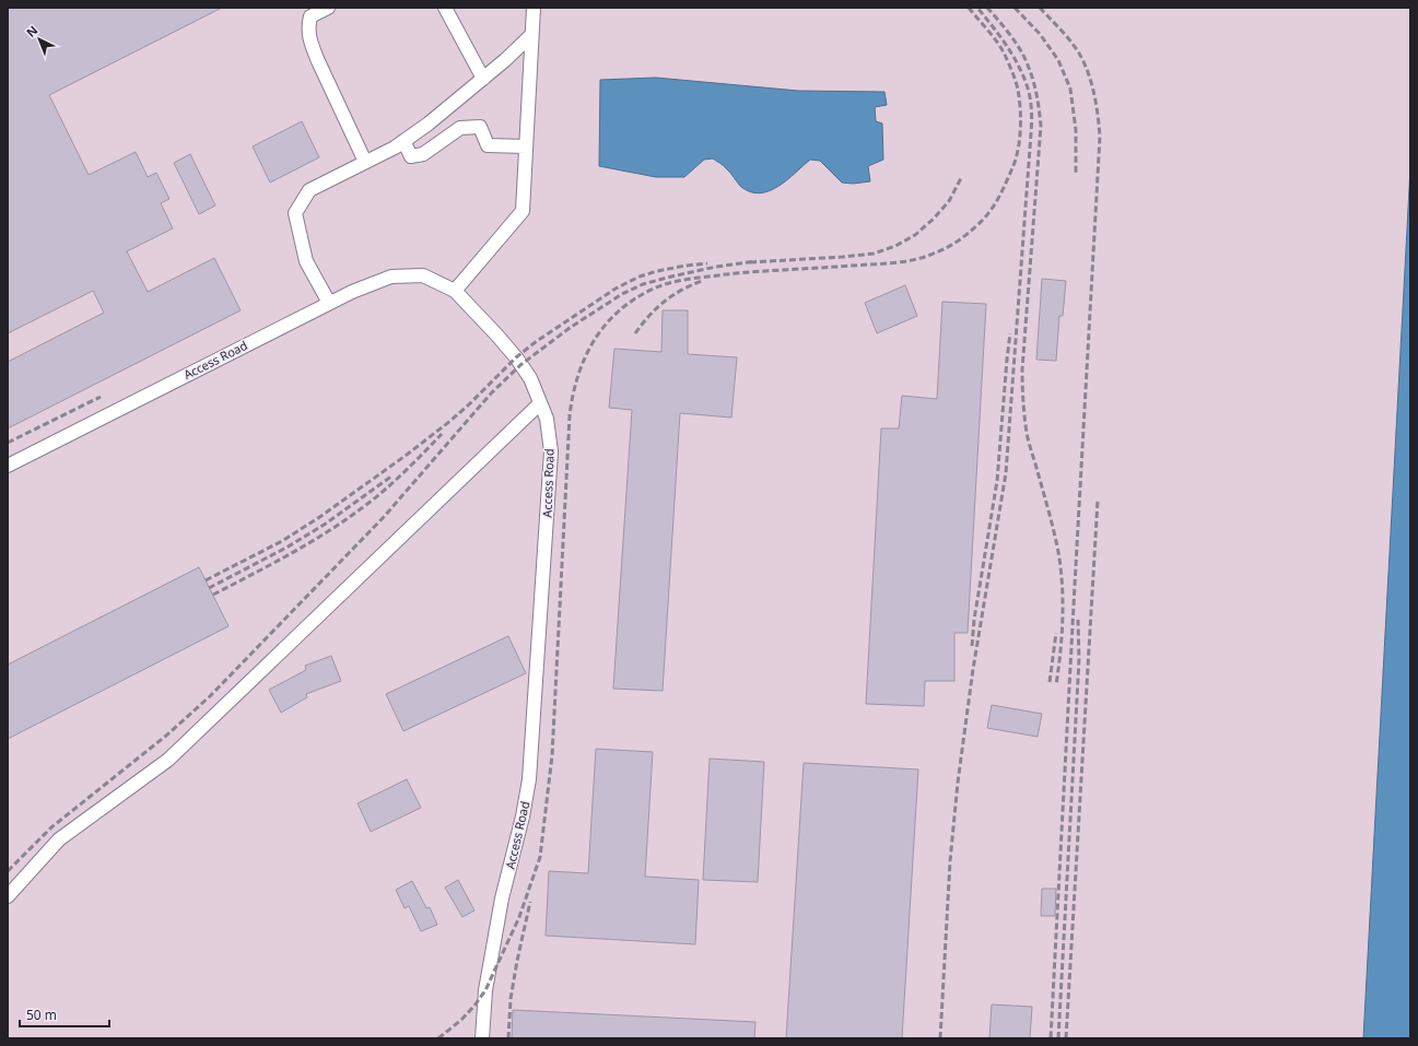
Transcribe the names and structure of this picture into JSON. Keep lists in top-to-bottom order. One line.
{"streets":{"lane":["Access Road"]},"scale_bar":"50 m","north":"top left"}
